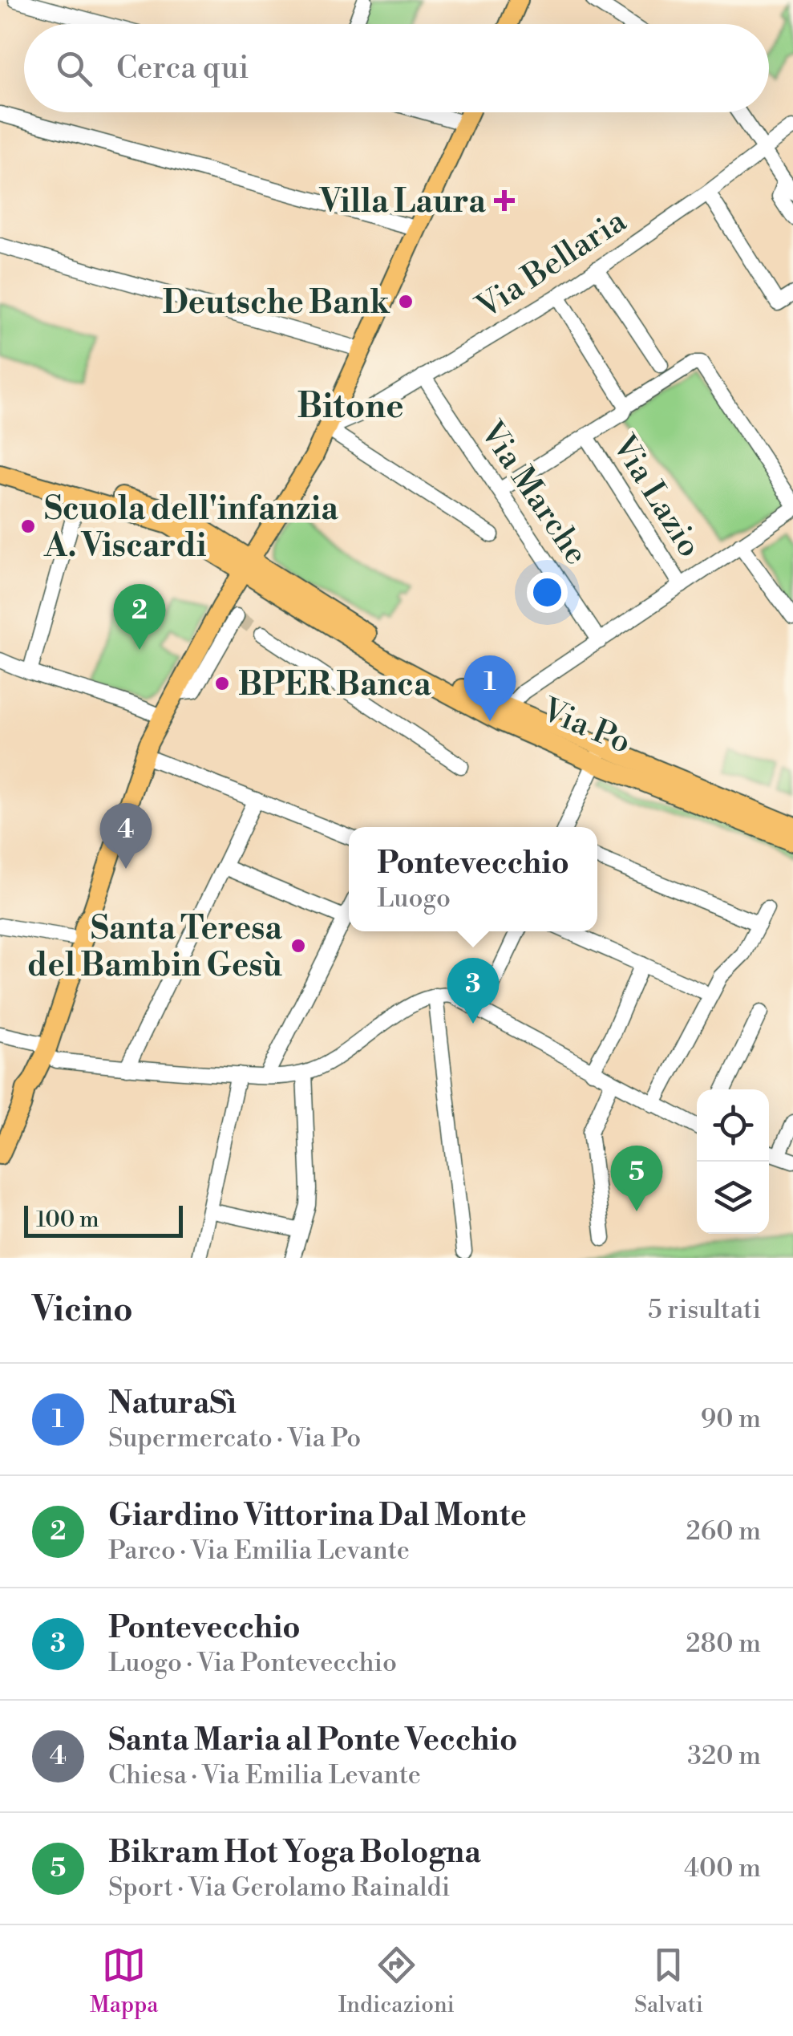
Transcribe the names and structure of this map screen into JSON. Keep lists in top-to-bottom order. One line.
{"streets":{"main road":["Via Po"],"street":["Via Bellaria","Via Marche","Via Lazio"]},"crossings":[["Via Bellaria","Via Marche"]],"districts":["Bitone"],"places":{"health":["Villa Laura"],"other":["Deutsche Bank","Scuola dell'infanzia A. Viscardi","BPER Banca","Santa Teresa del Bambin Gesù"]},"scale_bar":"100 m","page":{"search":"Cerca qui","pins":["2","1","4","3","5"],"popup":["Pontevecchio","Luogo"],"scale":"100 m","heading":["Vicino","5 risultati"],"list":[{"mark":"1","name":"NaturaSì","note":"Supermercato · Via Po","value":"90 m"},{"mark":"2","name":"Giardino Vittorina Dal Monte","note":"Parco · Via Emilia Levante","value":"260 m"},{"mark":"3","name":"Pontevecchio","note":"Luogo · Via Pontevecchio","value":"280 m"},{"mark":"4","name":"Santa Maria al Ponte Vecchio","note":"Chiesa · Via Emilia Levante","value":"320 m"},{"mark":"5","name":"Bikram Hot Yoga Bologna","note":"Sport · Via Gerolamo Rainaldi","value":"400 m"}],"nav":["Mappa","Indicazioni","Salvati"]}}
